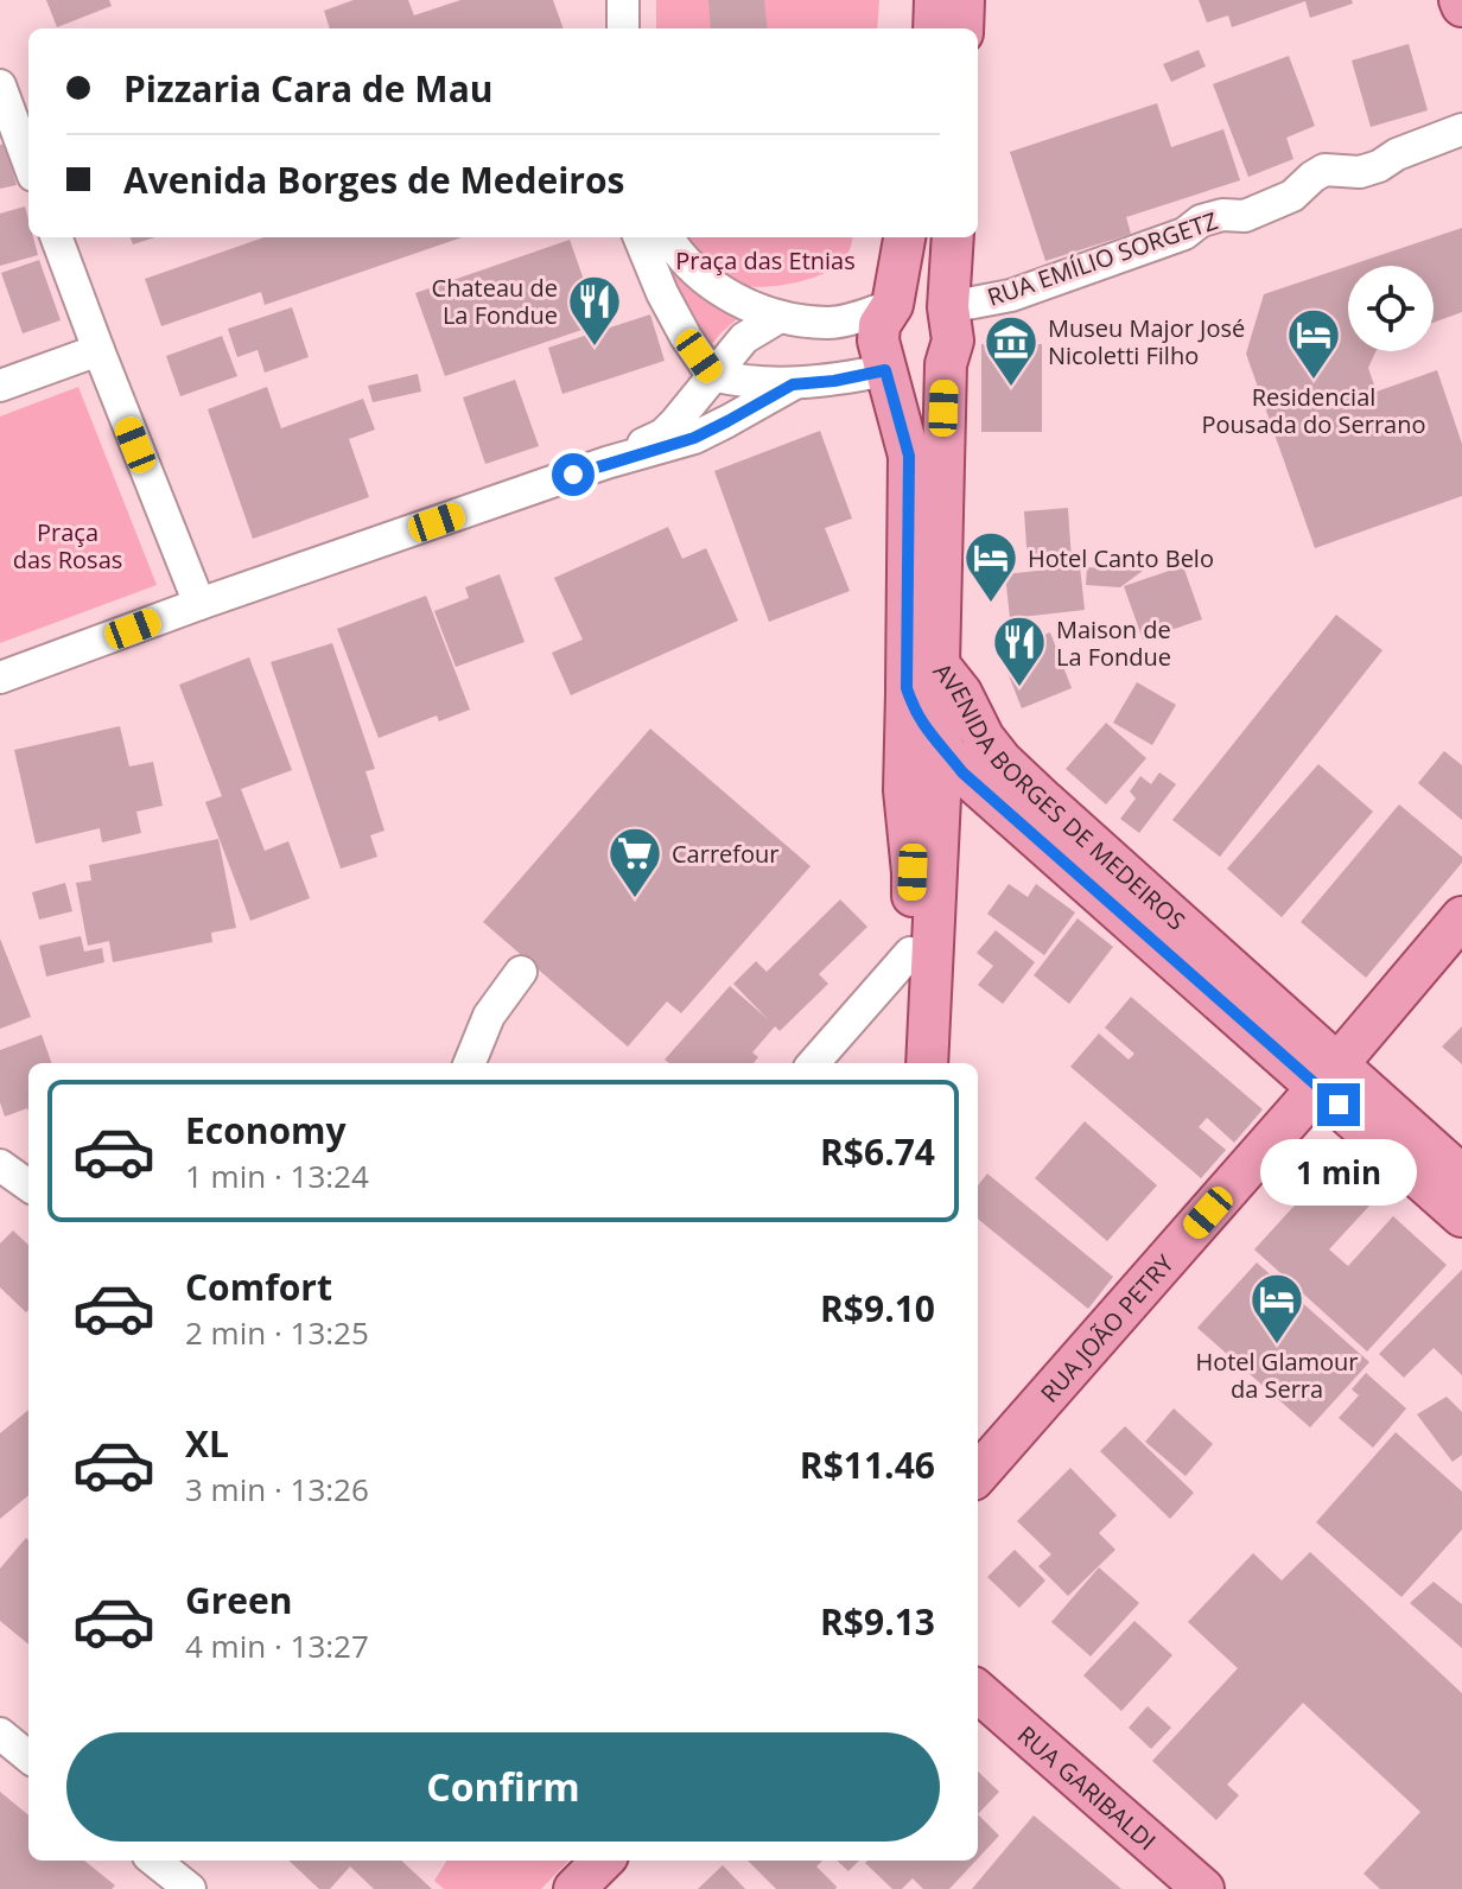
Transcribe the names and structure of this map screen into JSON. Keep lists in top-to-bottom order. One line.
{"streets":{"main road":["AVENIDA BORGES DE MEDEIROS","RUA JOÃO PETRY","RUA GARIBALDI"],"street":["RUA EMÍLIO SORGETZ"]},"crossings":[["RUA EMÍLIO SORGETZ","AVENIDA BORGES DE MEDEIROS"],["AVENIDA BORGES DE MEDEIROS","RUA JOÃO PETRY"]],"parks":["Praça das Etnias","Praça das Rosas"],"places":{"restaurant":["Chateau de La Fondue","Maison de La Fondue"],"hotel":["Residencial Pousada do Serrano","Hotel Canto Belo","Hotel Glamour da Serra"],"museum":["Museu Major José Nicoletti Filho"],"supermarket":["Carrefour"]},"page":{"banner":["Pizzaria Cara de Mau","Avenida Borges de Medeiros"],"list":[{"name":"Economy","note":"1 min · 13:24","value":"R$6.74"},{"name":"Comfort","note":"2 min · 13:25","value":"R$9.10"},{"name":"XL","note":"3 min · 13:26","value":"R$11.46"},{"name":"Green","note":"4 min · 13:27","value":"R$9.13"}],"bubble":"1 min","buttons":"Confirm"}}
